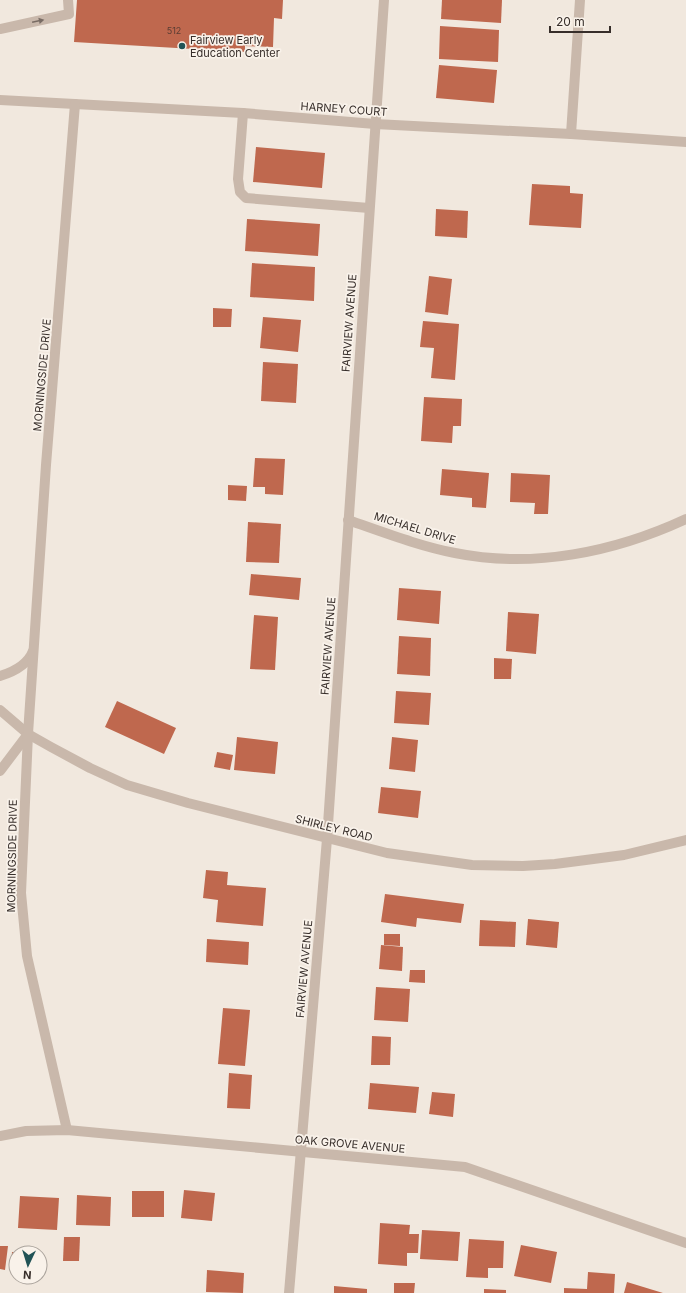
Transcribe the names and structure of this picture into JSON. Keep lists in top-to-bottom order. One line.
{"streets":{"street":["HARNEY COURT","FAIRVIEW AVENUE","MORNINGSIDE DRIVE","MICHAEL DRIVE","SHIRLEY ROAD","OAK GROVE AVENUE"]},"crossings":[["HARNEY COURT","FAIRVIEW AVENUE"],["HARNEY COURT","MORNINGSIDE DRIVE"],["FAIRVIEW AVENUE","MICHAEL DRIVE"],["FAIRVIEW AVENUE","SHIRLEY ROAD"],["FAIRVIEW AVENUE","OAK GROVE AVENUE"],["MORNINGSIDE DRIVE","SHIRLEY ROAD"],["MORNINGSIDE DRIVE","OAK GROVE AVENUE"]],"places":["Fairview Early Education Center"],"house_numbers":["512"],"scale_bar":"20 m","north":"bottom"}
